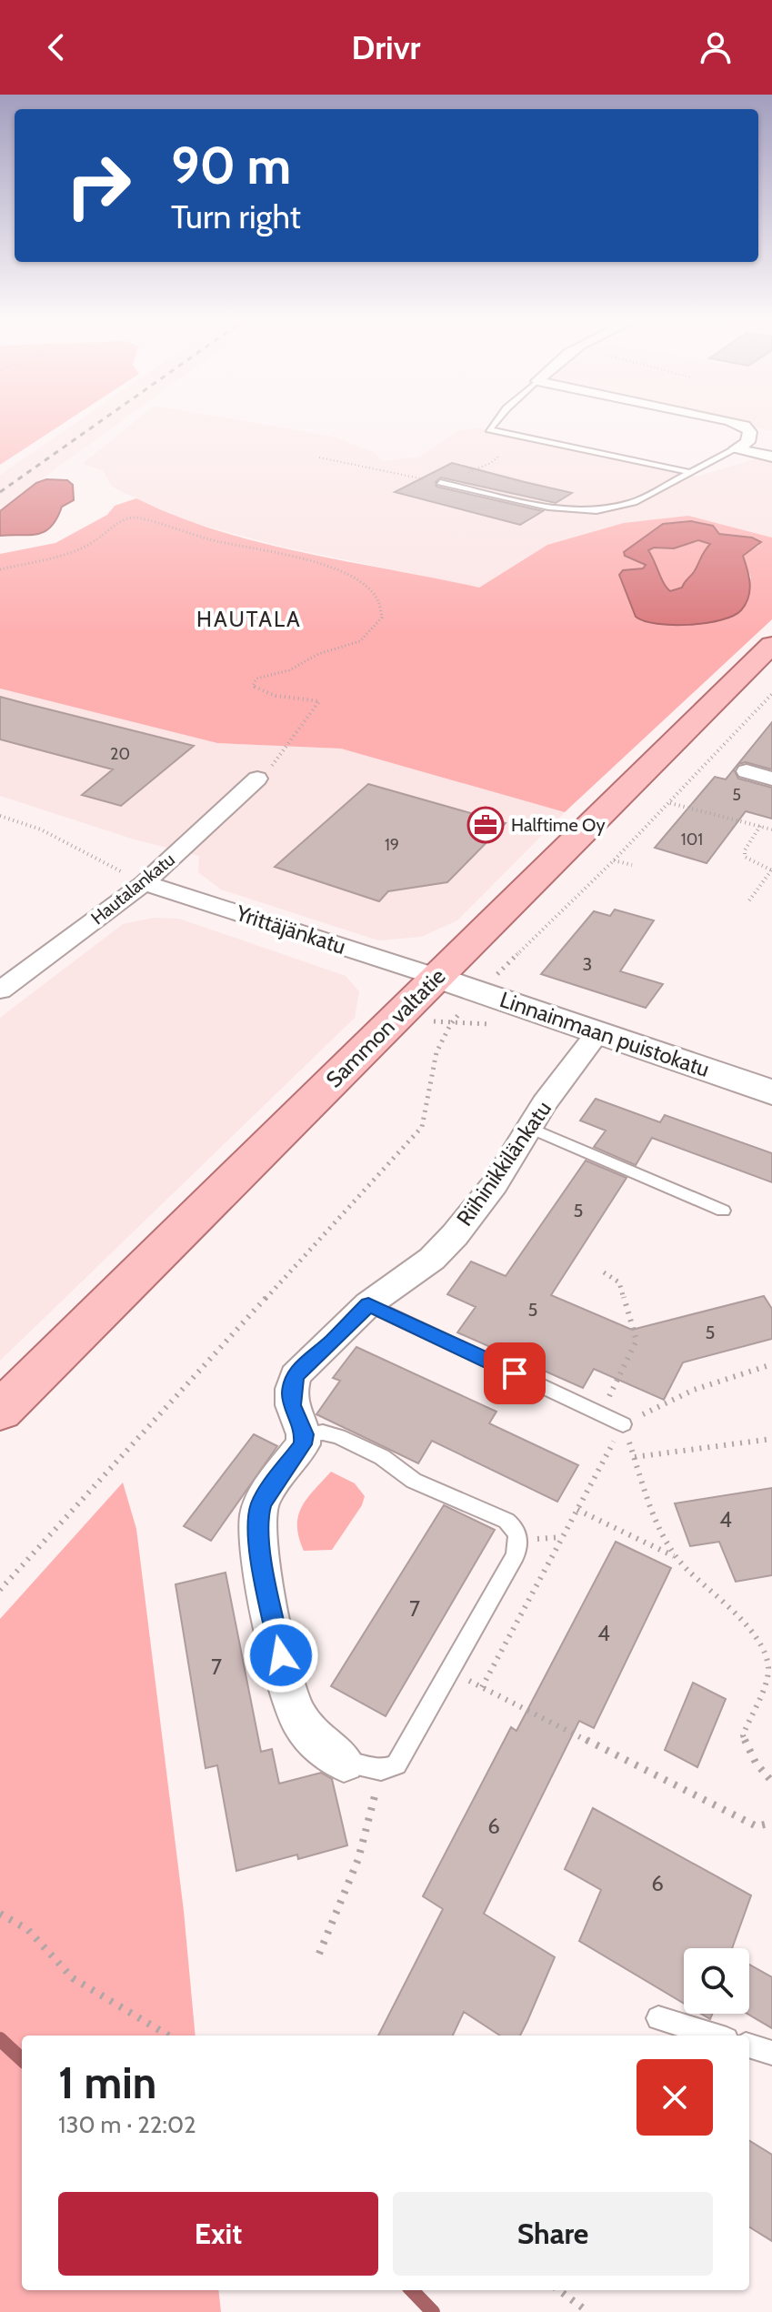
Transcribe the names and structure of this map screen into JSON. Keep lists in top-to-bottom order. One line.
{"streets":{"main road":["Sammon valtatie"],"street":["Hautalankatu","Yrittäjänkatu","Linnainmaan puistokatu","Riihinikkilänkatu"]},"crossings":[["Hautalankatu","Yrittäjänkatu"],["Yrittäjänkatu","Sammon valtatie"],["Yrittäjänkatu","Linnainmaan puistokatu"],["Sammon valtatie","Linnainmaan puistokatu"],["Linnainmaan puistokatu","Riihinikkilänkatu"]],"districts":["HAUTALA"],"places":{"office":["Halftime Oy"]},"house_numbers":["20","5","101","19","3","5","5","5","4","7","4","7","6","6"],"page":{"header":"Drivr","turn":["90 m","Turn right"],"heading":["1 min","130 m · 22:02"],"buttons":["Exit","Share"]}}
